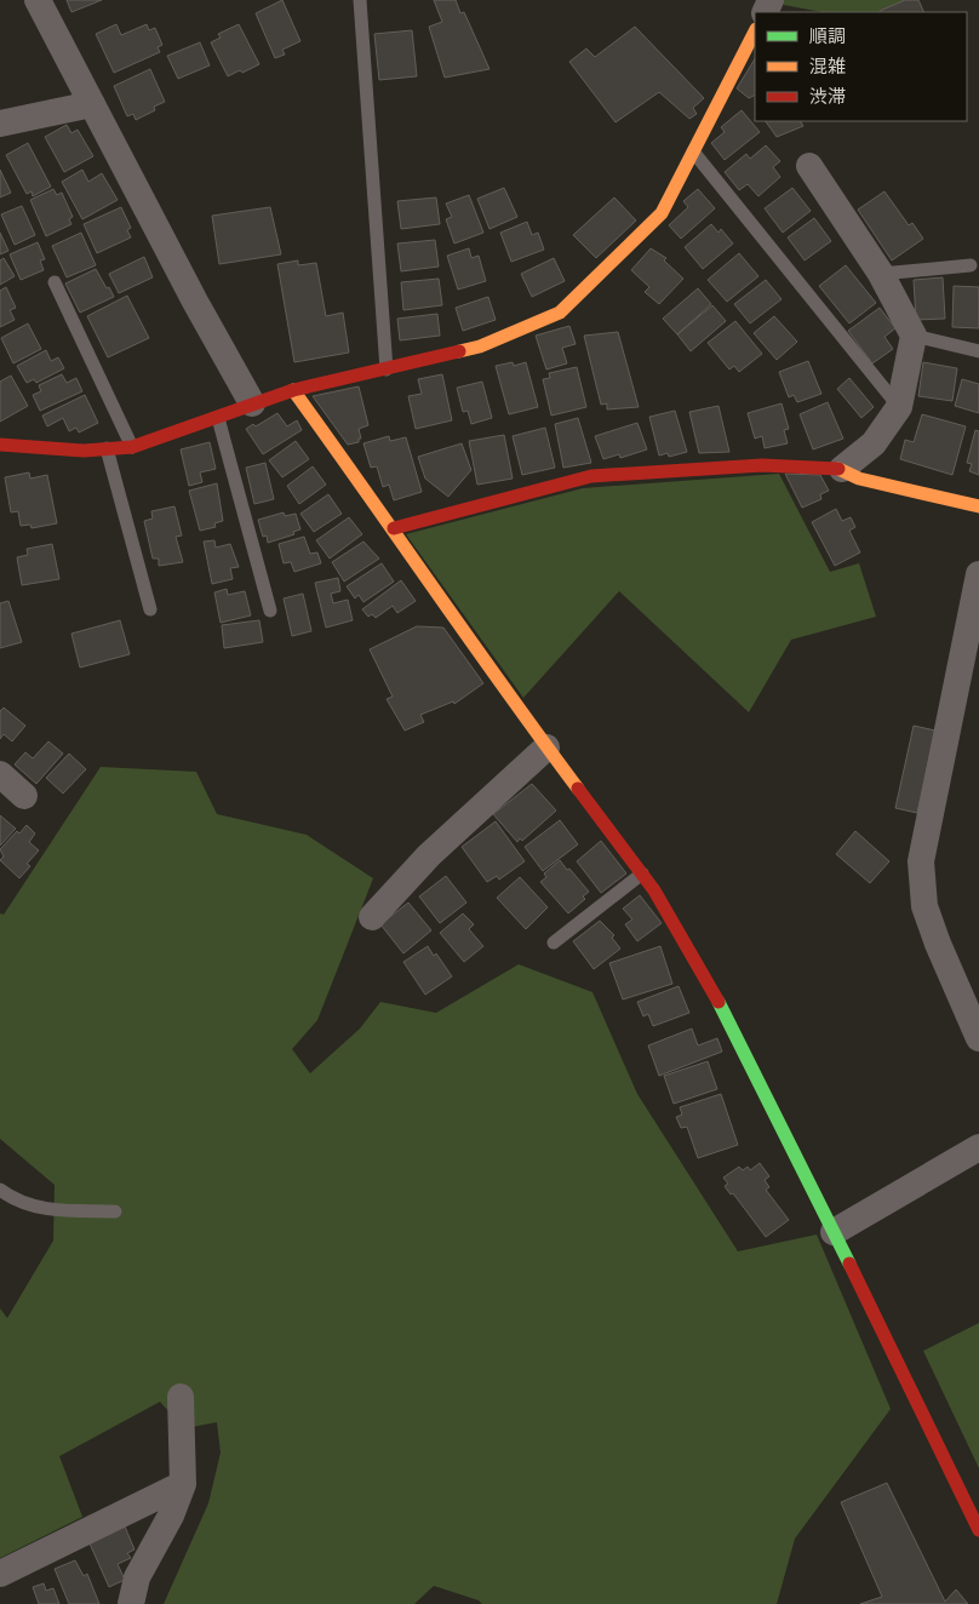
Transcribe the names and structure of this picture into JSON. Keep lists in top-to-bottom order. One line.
{"legend":["順調","混雑","渋滞"]}
